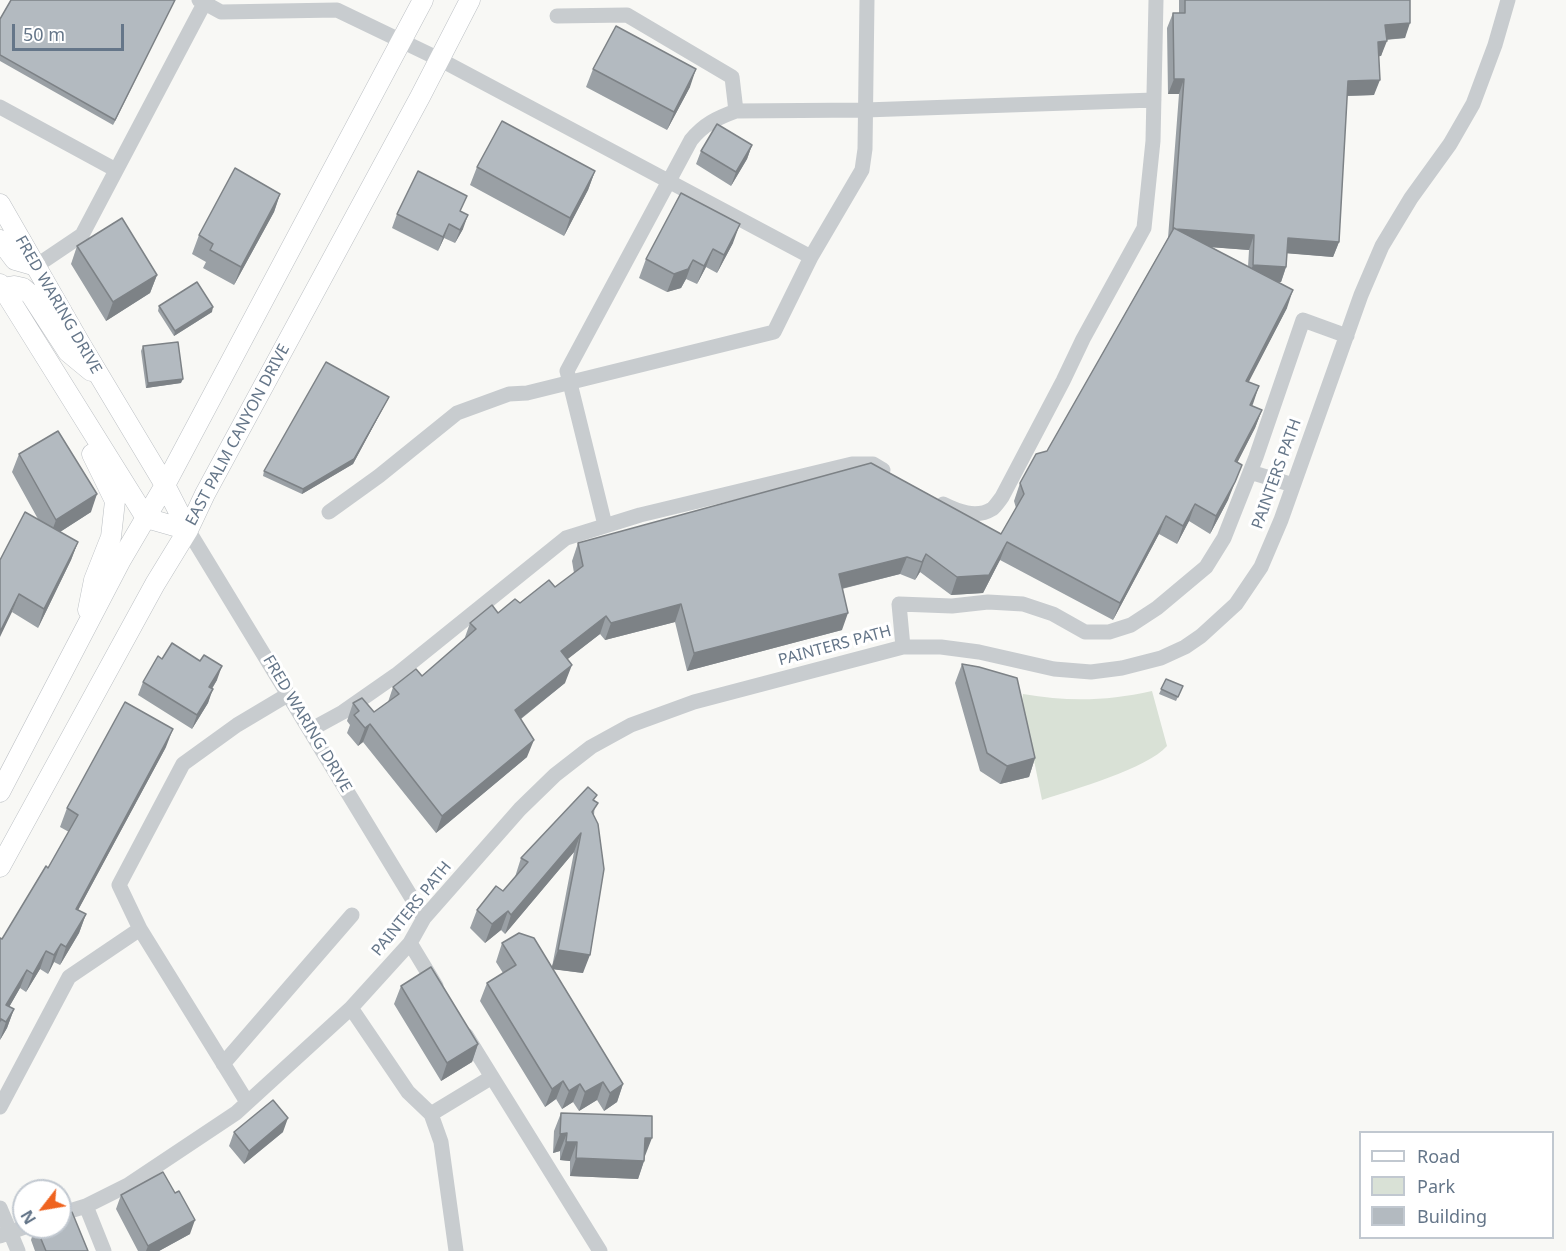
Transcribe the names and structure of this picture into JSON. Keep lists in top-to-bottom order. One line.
{"streets":{"main road":["FRED WARING DRIVE","EAST PALM CANYON DRIVE"],"street":["PAINTERS PATH"]},"crossings":[["FRED WARING DRIVE","EAST PALM CANYON DRIVE"],["FRED WARING DRIVE","PAINTERS PATH"]],"legend":["Road","Park","Building"],"scale_bar":"50 m","north":"bottom left"}
